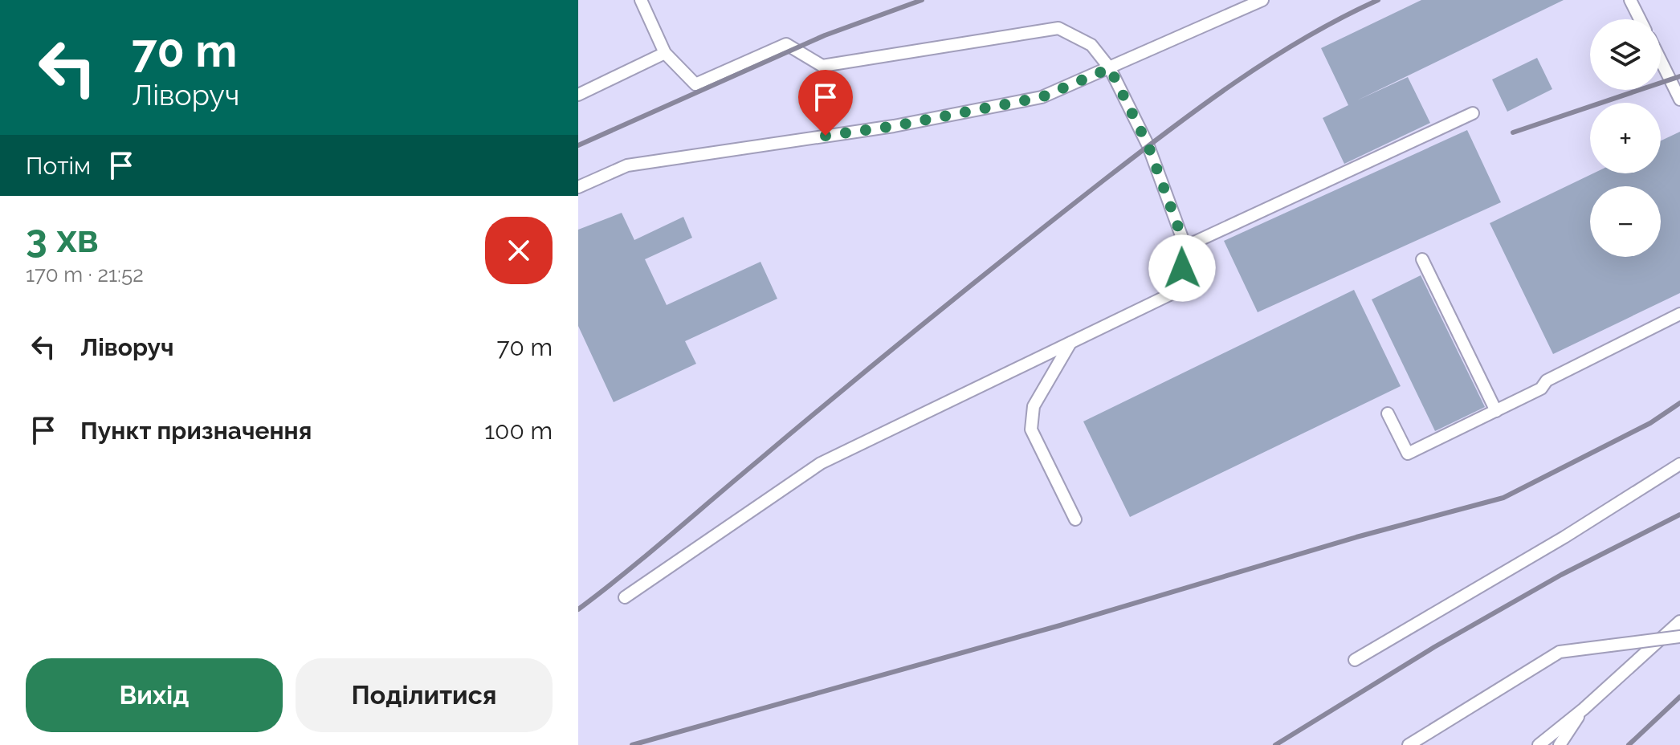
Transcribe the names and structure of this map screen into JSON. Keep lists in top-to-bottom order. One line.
{"page":{"turn":["70 m","Ліворуч"],"map_buttons":["+","−"],"then":"Потім","heading":["3 хв","170 m · 21:52"],"list":[{"name":"Ліворуч","value":"70 m"},{"name":"Пункт призначення","value":"100 m"}],"buttons":["Вихід","Поділитися"]}}
